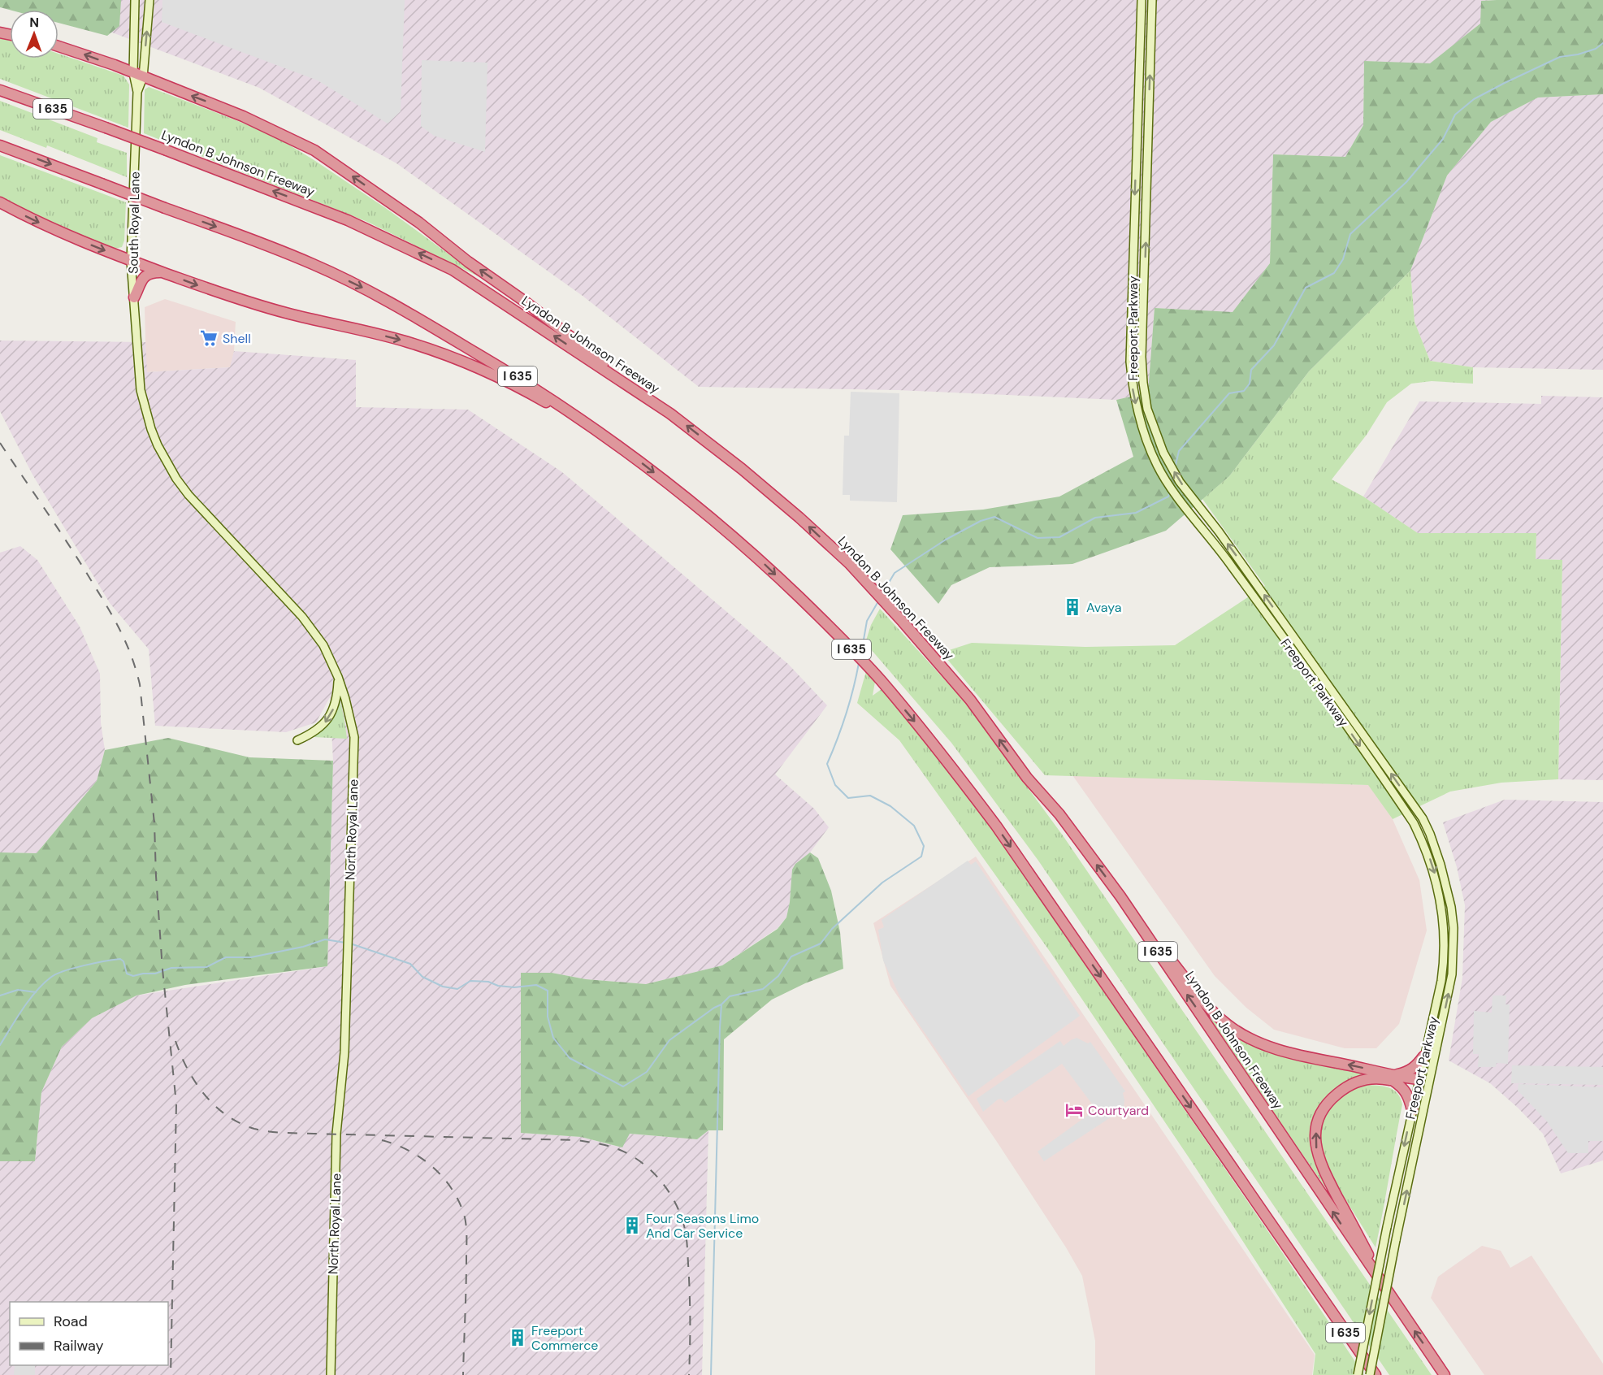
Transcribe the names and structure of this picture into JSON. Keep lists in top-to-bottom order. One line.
{"streets":{"highway":["I 635","Lyndon B Johnson Freeway"],"main road":["South Royal Lane","Freeport Parkway","North Royal Lane"]},"crossings":[["South Royal Lane","North Royal Lane"]],"places":{"supermarket":["Shell"],"building":["Avaya","Four Seasons Limo And Car Service","Freeport Commerce"],"hotel":["Courtyard"]},"legend":["Road","Railway"],"north":"top"}
